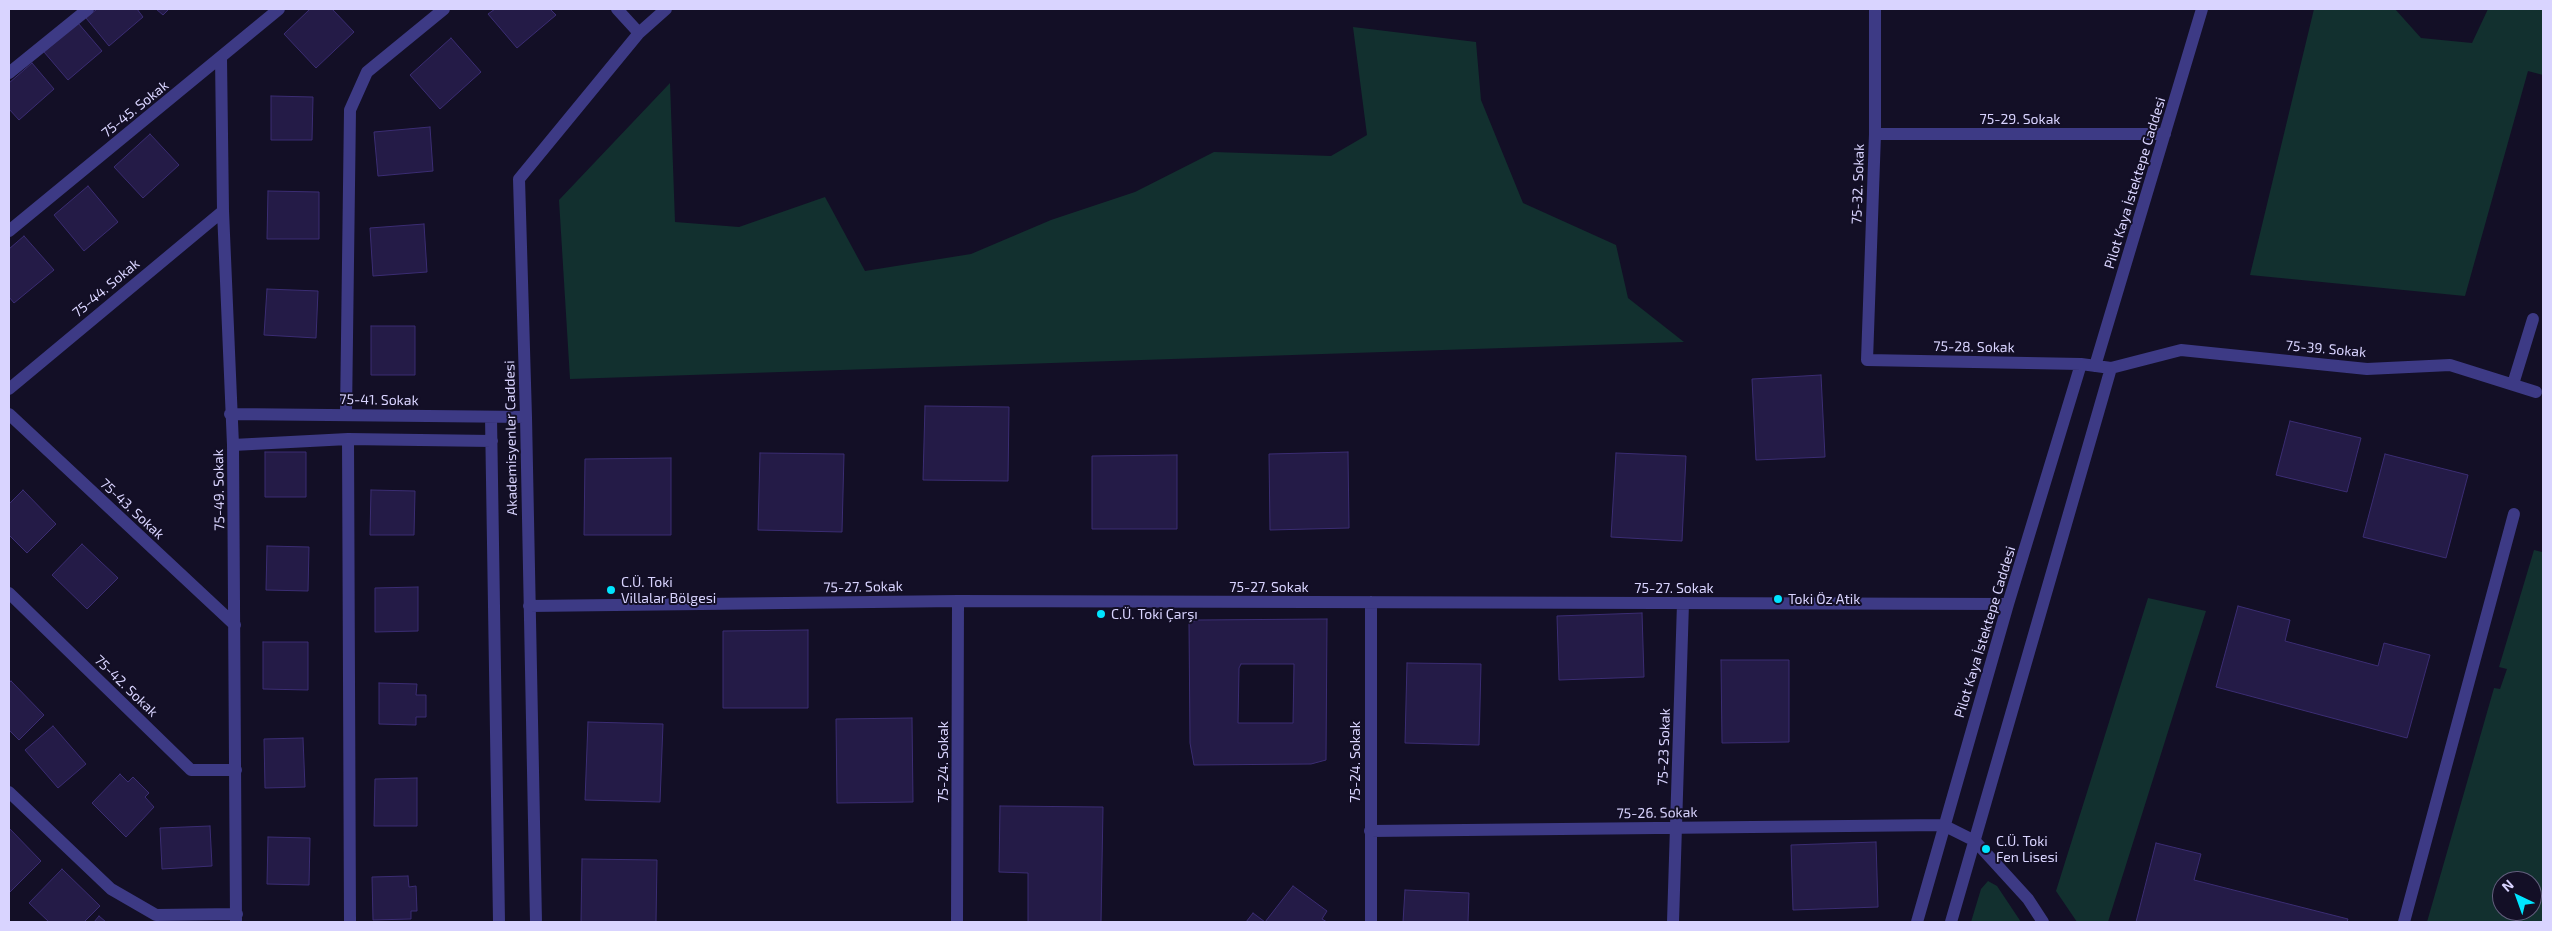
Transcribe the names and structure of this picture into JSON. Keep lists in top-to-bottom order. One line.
{"streets":{"street":["75-45. Sokak","75-29. Sokak","Pilot Kaya İstektepe Caddesi","75-32. Sokak","75-44. Sokak","75-28. Sokak","75-39. Sokak","75-41. Sokak","Akademisyenler Caddesi","75-49. Sokak","75-43. Sokak","75-27. Sokak","75-42. Sokak","75-23 Sokak","75-24. Sokak","75-26. Sokak"]},"crossings":[["75-45. Sokak","75-49. Sokak"],["75-29. Sokak","Pilot Kaya İstektepe Caddesi"],["75-29. Sokak","75-32. Sokak"],["Pilot Kaya İstektepe Caddesi","75-28. Sokak"],["Pilot Kaya İstektepe Caddesi","75-27. Sokak"],["Pilot Kaya İstektepe Caddesi","75-26. Sokak"],["75-32. Sokak","75-28. Sokak"],["75-44. Sokak","75-49. Sokak"],["75-41. Sokak","Akademisyenler Caddesi"],["75-41. Sokak","75-49. Sokak"],["Akademisyenler Caddesi","75-27. Sokak"],["75-49. Sokak","75-43. Sokak"],["75-49. Sokak","75-42. Sokak"],["75-27. Sokak","75-23 Sokak"],["75-27. Sokak","75-24. Sokak"],["75-23 Sokak","75-26. Sokak"],["75-24. Sokak","75-26. Sokak"]],"places":["C.Ü. Toki Villalar Bölgesi","Toki Öz Atik","C.Ü. Toki Çarşı","C.Ü. Toki Fen Lisesi"],"north":"top left"}
